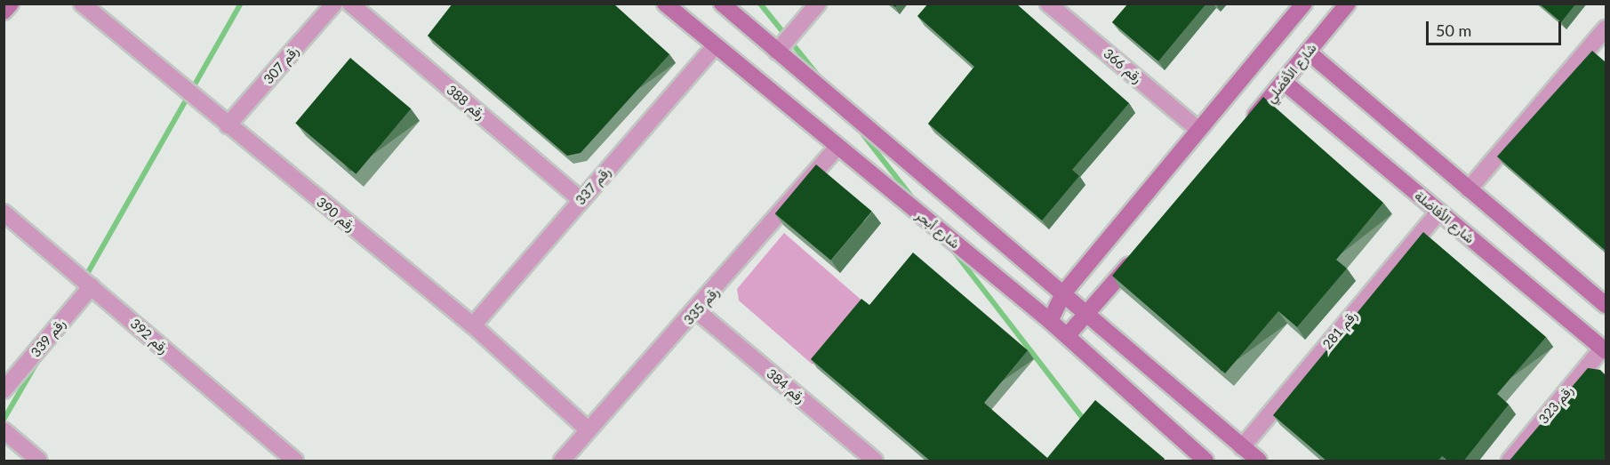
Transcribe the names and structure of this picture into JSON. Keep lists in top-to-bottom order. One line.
{"streets":{"street":["رقم 307","رقم 366","شارع الأفضلي","رقم 388","رقم 337","رقم 390","شارع الأفاضلة","شارع أبحر","رقم 335","رقم 281","رقم 392","رقم 339","رقم 384","رقم 323"]},"crossings":[["رقم 307","رقم 390"],["شارع الأفضلي","شارع الأفاضلة"],["رقم 388","رقم 337"],["رقم 337","رقم 390"],["رقم 337","شارع أبحر"],["رقم 390","رقم 335"],["شارع الأفاضلة","رقم 281"],["شارع الأفاضلة","رقم 323"],["شارع أبحر","رقم 335"],["رقم 335","رقم 384"],["رقم 392","رقم 339"]],"scale_bar":"50 m"}
